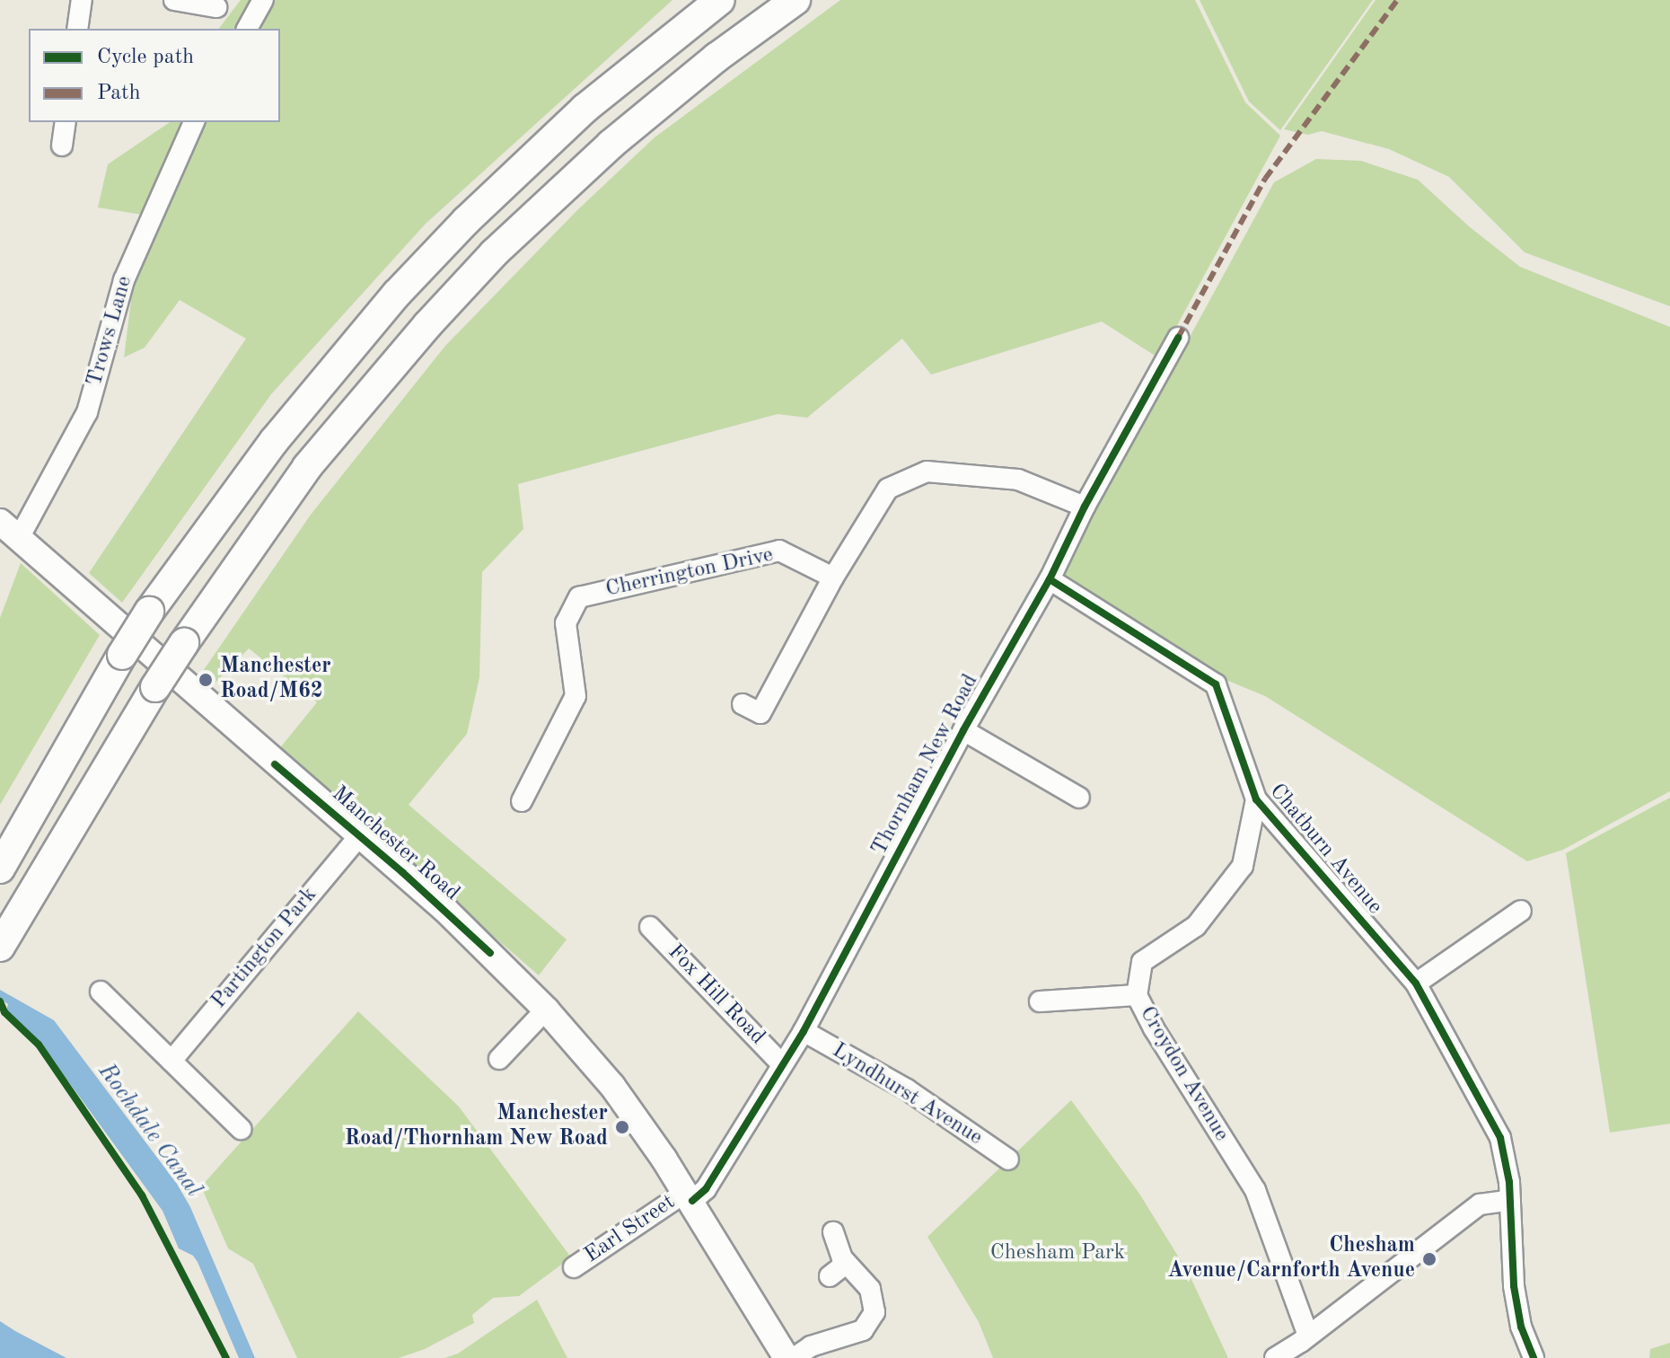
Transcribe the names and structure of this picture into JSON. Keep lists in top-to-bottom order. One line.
{"streets":{"main road":["Manchester Road"],"street":["Trows Lane","Cherrington Drive","Thornham New Road","Chatburn Avenue","Partington Park","Fox Hill Road","Croydon Avenue","Lyndhurst Avenue","Earl Street"]},"crossings":[["Trows Lane","Manchester Road"],["Thornham New Road","Manchester Road"],["Thornham New Road","Chatburn Avenue"],["Thornham New Road","Fox Hill Road"],["Thornham New Road","Lyndhurst Avenue"],["Thornham New Road","Earl Street"],["Manchester Road","Partington Park"],["Manchester Road","Earl Street"],["Chatburn Avenue","Croydon Avenue"]],"water":["Rochdale Canal"],"parks":["Chesham Park"],"places":["Manchester Road/M62","Manchester Road/Thornham New Road","Chesham Avenue/Carnforth Avenue"],"legend":["Cycle path","Path"]}
